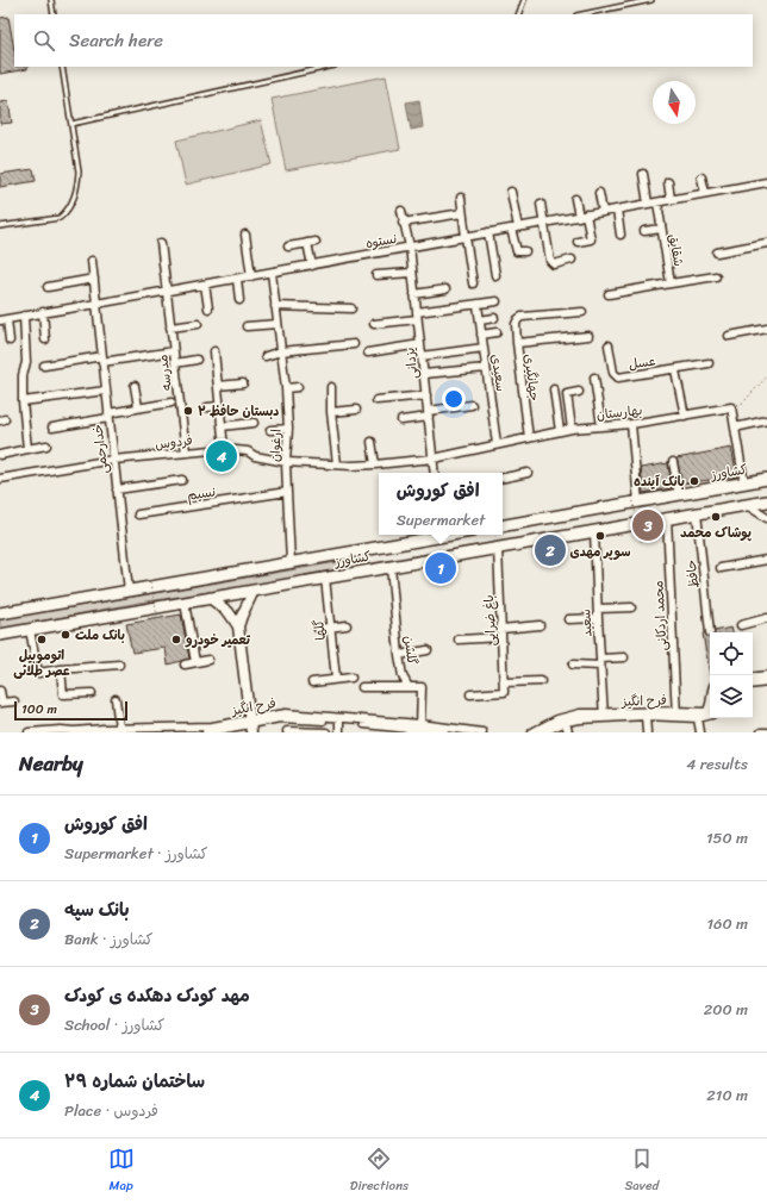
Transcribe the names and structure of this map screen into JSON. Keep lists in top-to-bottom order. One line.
{"streets":{"main road":["کشاورز"],"street":["نستوه","شقایق","عسل","یزدانی","مدرسه","سعیدی","جهانگیری","بهارستان","فردوس","ارغوان","خدارحمی","نسیم","حافظ","محمد اردکانی","باغ ضرایی","سعید","گلها","گلشن","فرح انگیز"]},"crossings":[["نستوه","شقایق"],["نستوه","یزدانی"],["نستوه","مدرسه"],["نستوه","ارغوان"],["نستوه","خدارحمی"],["یزدانی","بهارستان"],["یزدانی","فردوس"],["مدرسه","فردوس"],["سعیدی","بهارستان"],["جهانگیری","بهارستان"],["بهارستان","فردوس"],["بهارستان","کشاورز"],["فردوس","ارغوان"],["فردوس","خدارحمی"],["ارغوان","کشاورز"],["ارغوان","نسیم"],["خدارحمی","کشاورز"],["کشاورز","حافظ"],["کشاورز","محمد اردکانی"],["کشاورز","باغ ضرایی"],["کشاورز","سعید"],["کشاورز","گلها"],["کشاورز","گلشن"],["محمد اردکانی","فرح انگیز"],["سعید","فرح انگیز"],["گلشن","فرح انگیز"]],"places":["دبستان حافظ ۲","بانک آینده","پوشاک محمد","سوپر مهدی","بانک ملت","اتوموبیل عصر طلائی","تعمیر خودرو"],"scale_bar":"100 m","north":"bottom","page":{"search":"Search here","pins":["4","3","2","1"],"popup":["افق کوروش","Supermarket"],"scale":"100 m","heading":["Nearby","4 results"],"list":[{"mark":"1","name":"افق کوروش","note":"Supermarket · کشاورز","value":"150 m"},{"mark":"2","name":"بانک سپه","note":"Bank · کشاورز","value":"160 m"},{"mark":"3","name":"مهد کودک دهکده ی کودک","note":"School · کشاورز","value":"200 m"},{"mark":"4","name":"ساختمان شماره ۲۹","note":"Place · فردوس","value":"210 m"}],"nav":["Map","Directions","Saved"]}}
